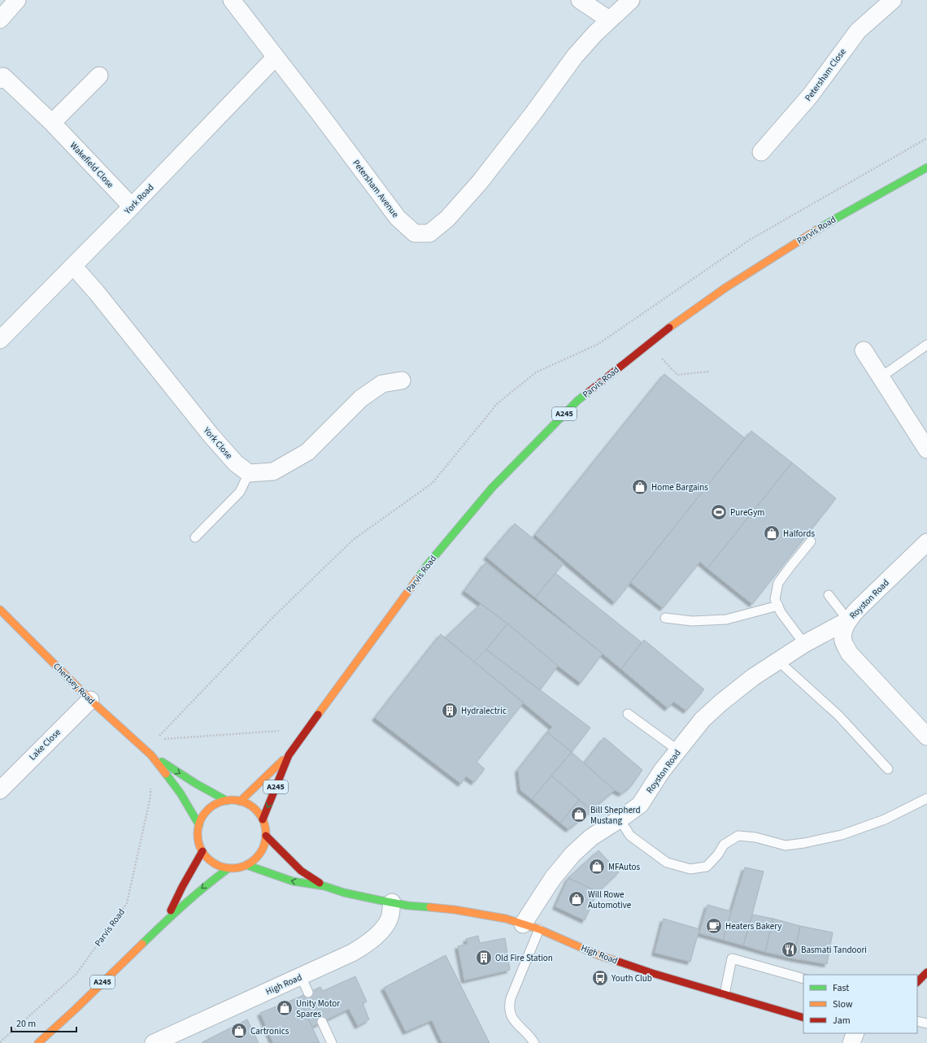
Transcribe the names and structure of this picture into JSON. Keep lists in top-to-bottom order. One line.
{"streets":{"main road":["Parvis Road","A245","Chertsey Road","High Road"],"street":["Petersham Close","Wakefield Close","Petersham Avenue","York Road","York Close","Royston Road","Lake Close"]},"crossings":[["Wakefield Close","York Road"],["Petersham Avenue","York Road"],["York Road","York Close"],["Parvis Road","A245"],["Parvis Road","Chertsey Road"],["Parvis Road","High Road"],["A245","Chertsey Road"],["A245","High Road"],["Royston Road","High Road"],["Chertsey Road","Lake Close"],["Chertsey Road","High Road"]],"places":{"shop":["Home Bargains","Halfords","Bill Shepherd Mustang","MFAutos","Will Rowe Automotive","Unity Motor Spares","Cartronics"],"sports":["PureGym"],"building":["Hydralectric","Old Fire Station"],"cafe":["Heaters Bakery"],"restaurant":["Basmati Tandoori"],"bus stop":["Youth Club"]},"legend":["Fast","Slow","Jam"],"scale_bar":"20 m"}
